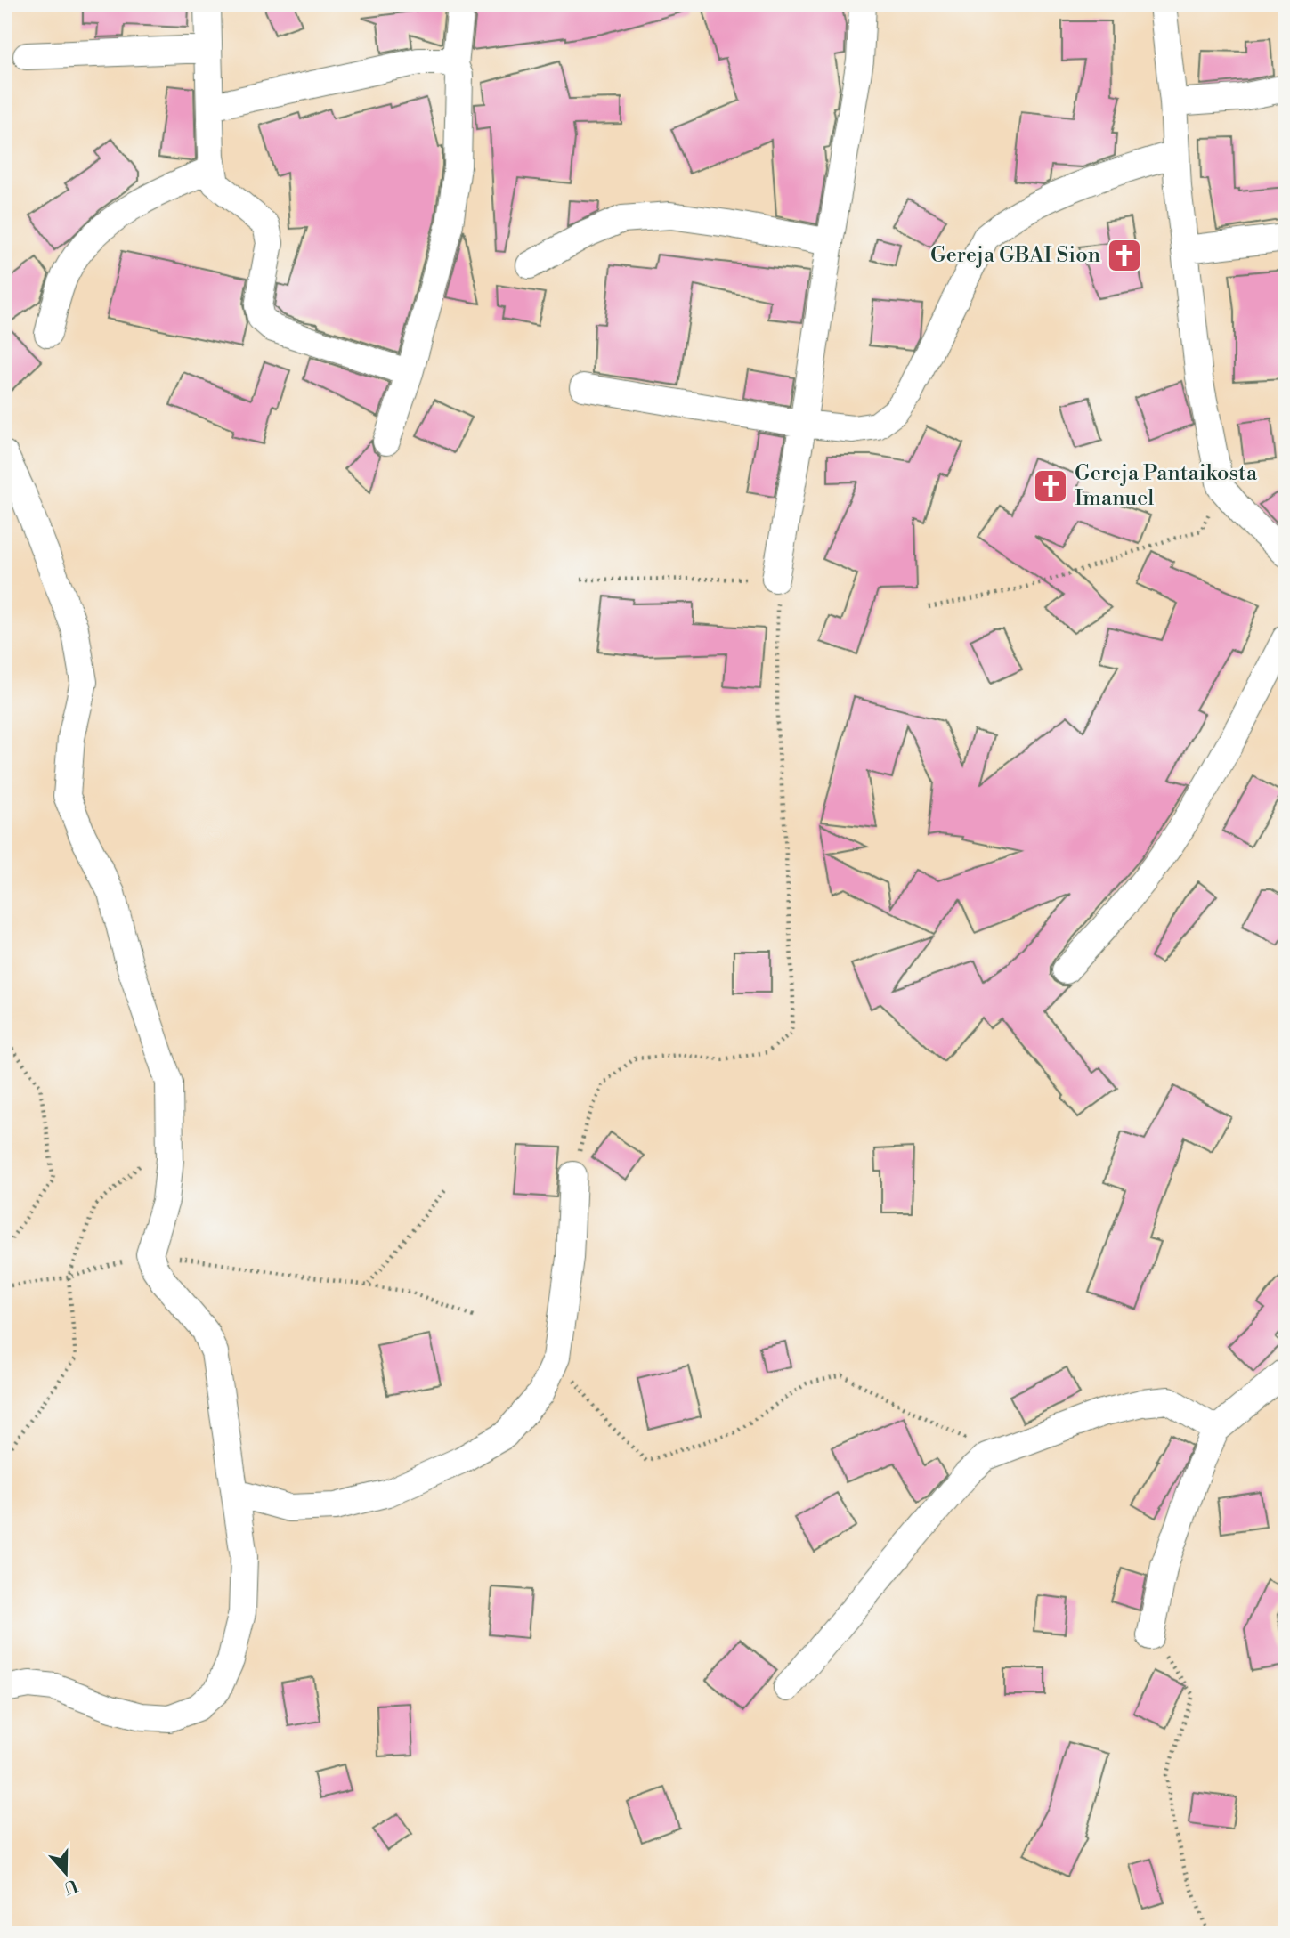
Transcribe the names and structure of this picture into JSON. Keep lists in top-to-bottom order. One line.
{"places":{"church":["Gereja GBAI Sion","Gereja Pantaikosta Imanuel"]},"north":"bottom"}
